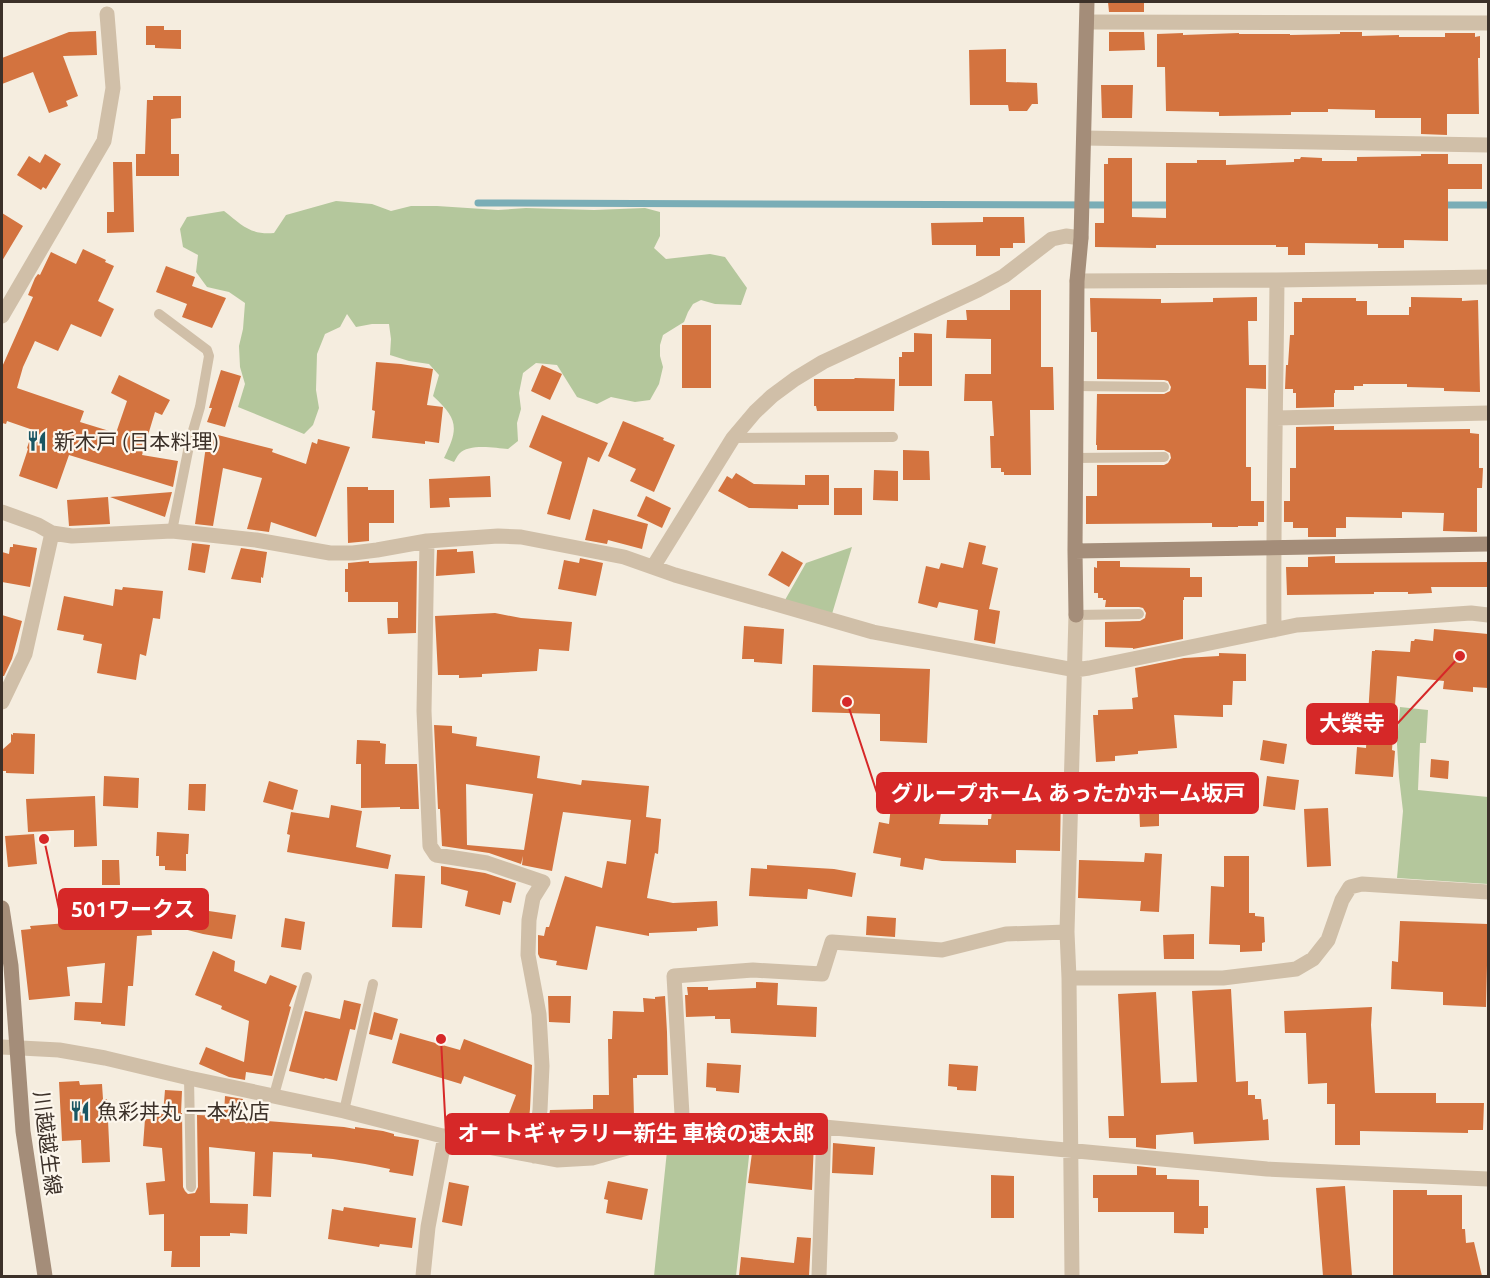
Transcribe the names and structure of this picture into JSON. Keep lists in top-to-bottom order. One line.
{"streets":{"street":["川越越生線"]},"places":{"restaurant":["新木戸 (日本料理)","魚彩丼丸 一本松店"],"other":["大榮寺","グループホーム あったかホーム坂戸","501ワークス","オートギャラリー新生 車検の速太郎"]}}
